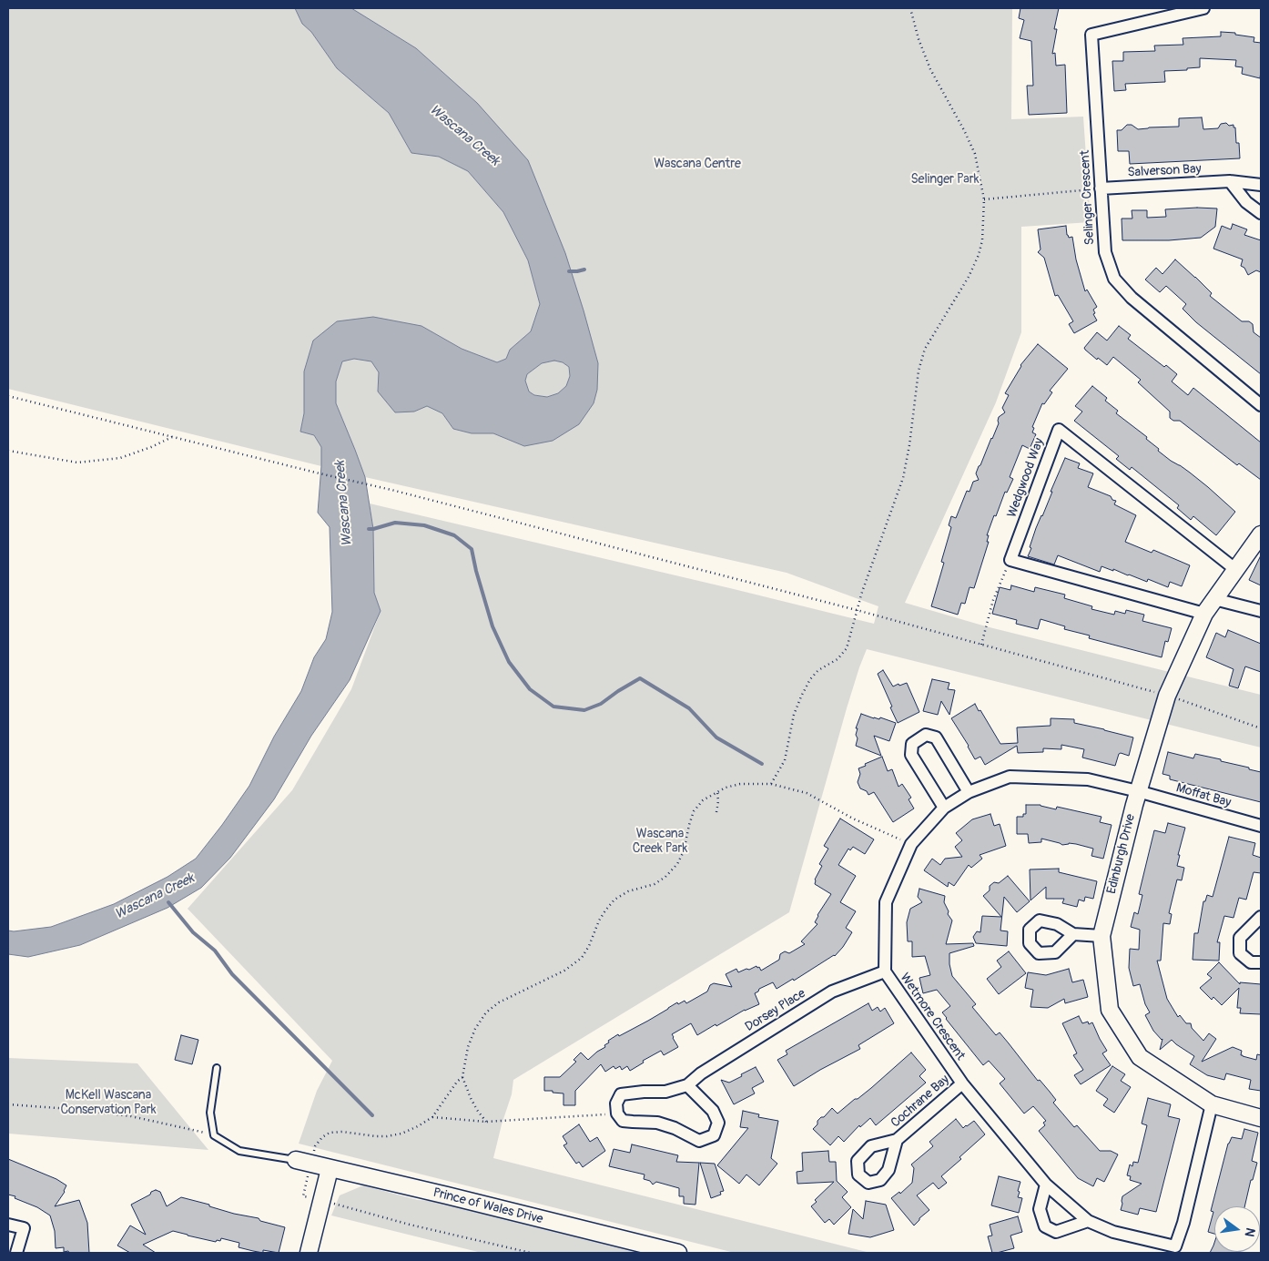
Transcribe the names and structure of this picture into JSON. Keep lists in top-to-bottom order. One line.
{"streets":{"street":["Salverson Bay","Selinger Crescent","Wedgwood Way","Moffat Bay","Edinburgh Drive","Dorsey Place","Wetmore Crescent","Cochrane Bay","Prince of Wales Drive"]},"crossings":[["Salverson Bay","Selinger Crescent"],["Wedgwood Way","Edinburgh Drive"],["Moffat Bay","Edinburgh Drive"],["Moffat Bay","Wetmore Crescent"],["Edinburgh Drive","Wetmore Crescent"],["Dorsey Place","Wetmore Crescent"],["Wetmore Crescent","Cochrane Bay"]],"water":["Wascana Creek"],"parks":["Wascana Centre","Selinger Park","Wascana Creek Park","McKell Wascana Conservation Park"],"north":"right"}
